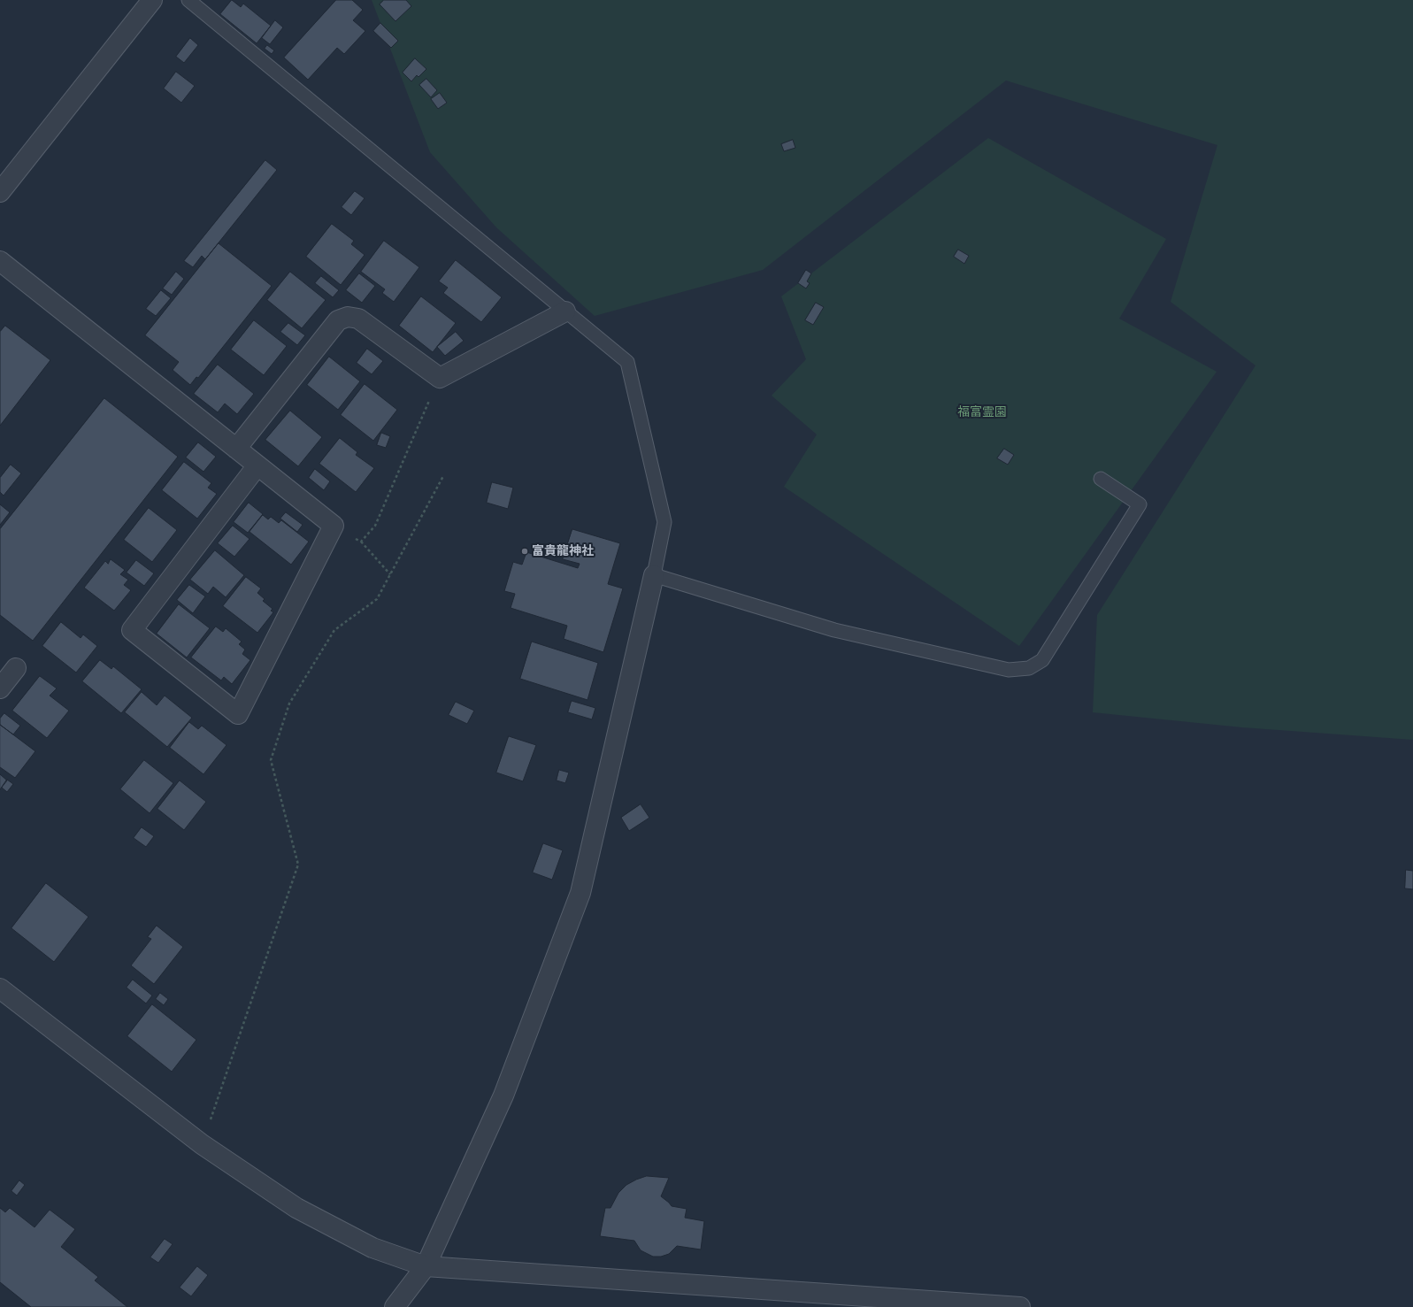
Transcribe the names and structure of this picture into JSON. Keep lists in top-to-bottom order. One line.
{"parks":["福富霊園"],"places":["富貴龍神社"]}
